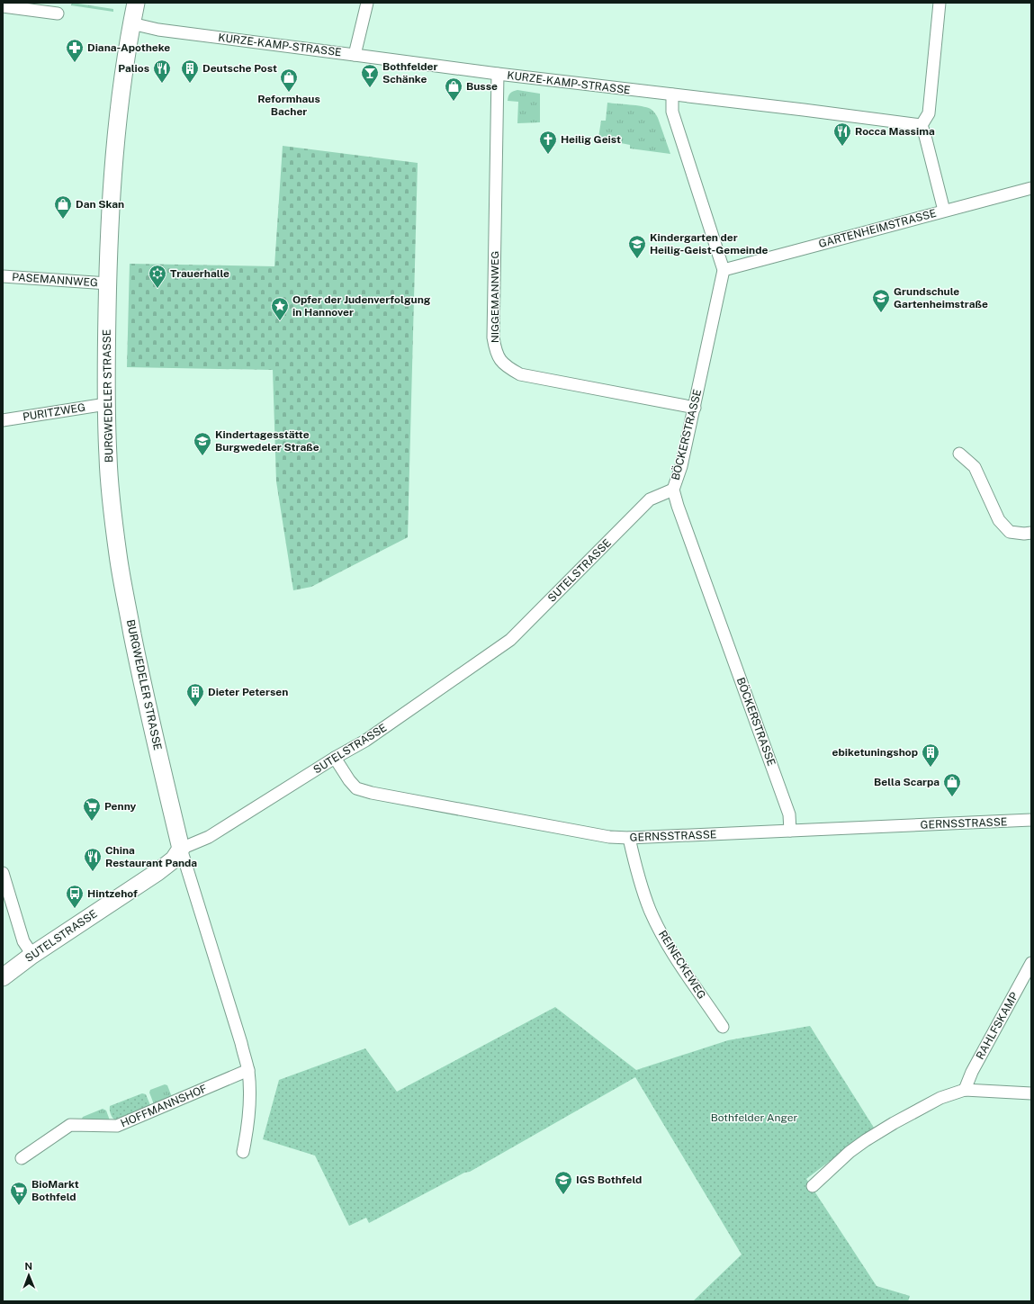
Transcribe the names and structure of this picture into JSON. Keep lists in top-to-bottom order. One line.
{"streets":{"main road":["BURGWEDELER STRASSE","SUTELSTRASSE"],"street":["KURZE-KAMP-STRASSE","GARTENHEIMSTRASSE","PASEMANNWEG","NIGGEMANNWEG","PURITZWEG","BÖCKERSTRASSE","GERNSSTRASSE","REINECKEWEG","RAHLFSKAMP","HOFFMANNSHOF"]},"crossings":[["KURZE-KAMP-STRASSE","NIGGEMANNWEG"],["KURZE-KAMP-STRASSE","BURGWEDELER STRASSE"],["KURZE-KAMP-STRASSE","BÖCKERSTRASSE"],["GARTENHEIMSTRASSE","BÖCKERSTRASSE"],["PASEMANNWEG","BURGWEDELER STRASSE"],["NIGGEMANNWEG","BÖCKERSTRASSE"],["BURGWEDELER STRASSE","PURITZWEG"],["BURGWEDELER STRASSE","SUTELSTRASSE"],["BÖCKERSTRASSE","SUTELSTRASSE"],["BÖCKERSTRASSE","GERNSSTRASSE"],["SUTELSTRASSE","GERNSSTRASSE"],["GERNSSTRASSE","REINECKEWEG"]],"parks":["Bothfelder Anger"],"places":{"pharmacy":["Diana-Apotheke"],"restaurant":["Palios","Rocca Massima","China Restaurant Panda"],"building":["Deutsche Post","Dieter Petersen","ebiketuningshop"],"bar":["Bothfelder Schänke"],"shop":["Reformhaus Bacher","Busse","Dan Skan","Bella Scarpa"],"church":["Heilig Geist"],"school or university":["Kindergarten der Heilig-Geist-Gemeinde","Grundschule Gartenheimstraße","Kindertagesstätte Burgwedeler Straße","IGS Bothfeld"],"synagogue":["Trauerhalle"],"place":["Opfer der Judenverfolgung in Hannover"],"supermarket":["Penny","BioMarkt Bothfeld"],"bus stop":["Hintzehof"]},"north":"top"}
